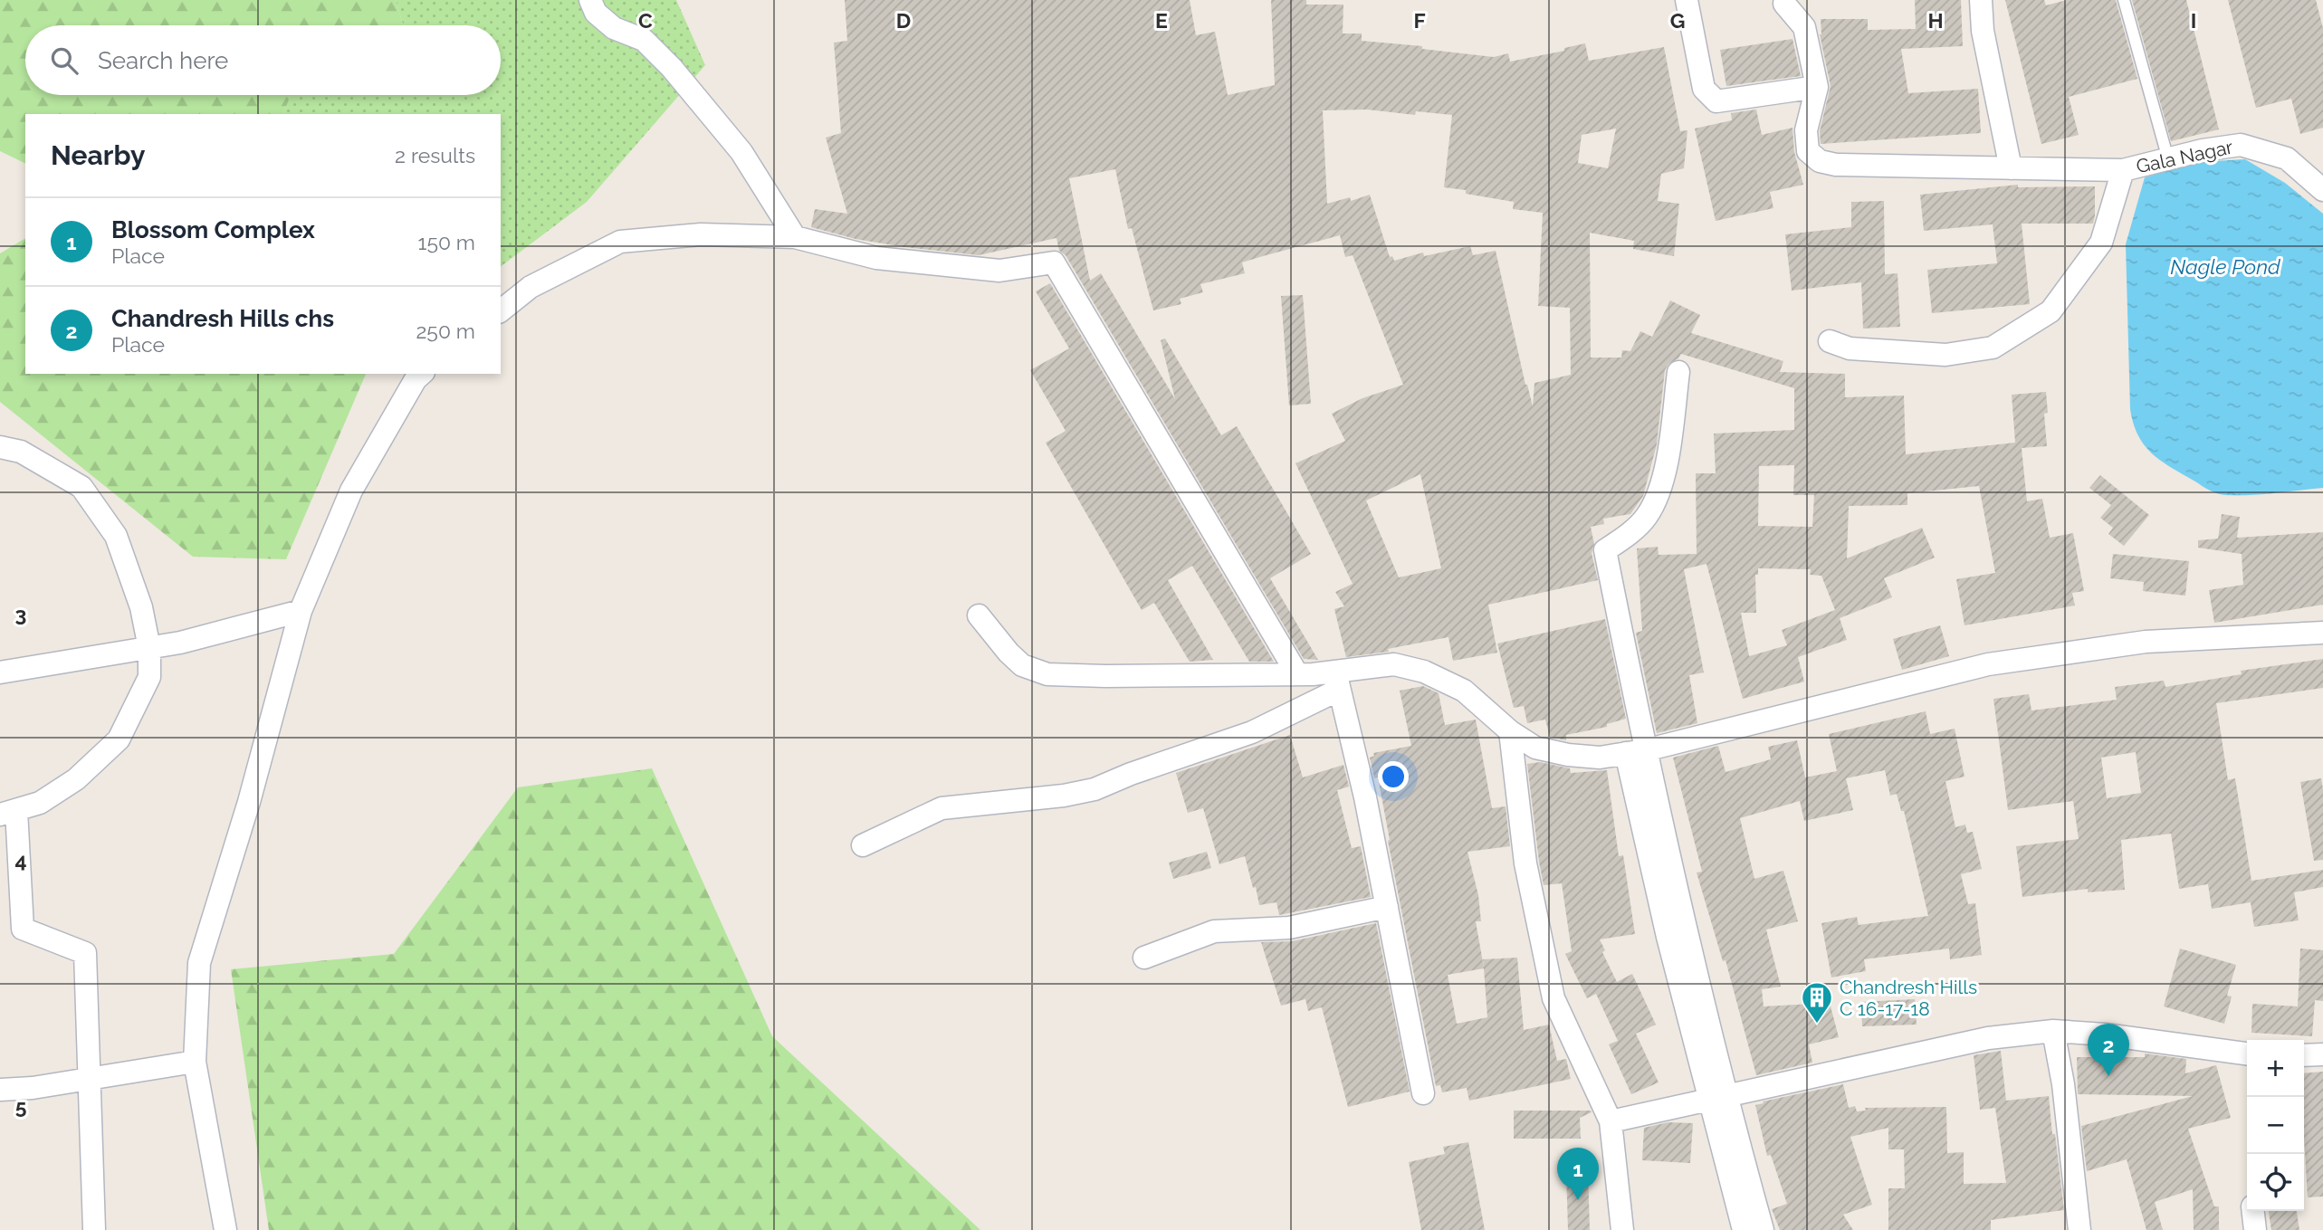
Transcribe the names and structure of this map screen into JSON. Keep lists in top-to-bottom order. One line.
{"streets":{"street":["Gala Nagar"]},"water":["Nagle Pond"],"places":{"building":["Chandresh Hills C 16-17-18"]},"page":{"search":"Search here","heading":["Nearby","2 results"],"list":[{"mark":"1","name":"Blossom Complex","note":"Place","value":"150 m"},{"mark":"2","name":"Chandresh Hills chs","note":"Place","value":"250 m"}],"pins":["2","1"],"map_buttons":["+","−"]},"grid":{"columns":["C","D","E","F","G","H","I"],"rows":["3","4","5"]}}
